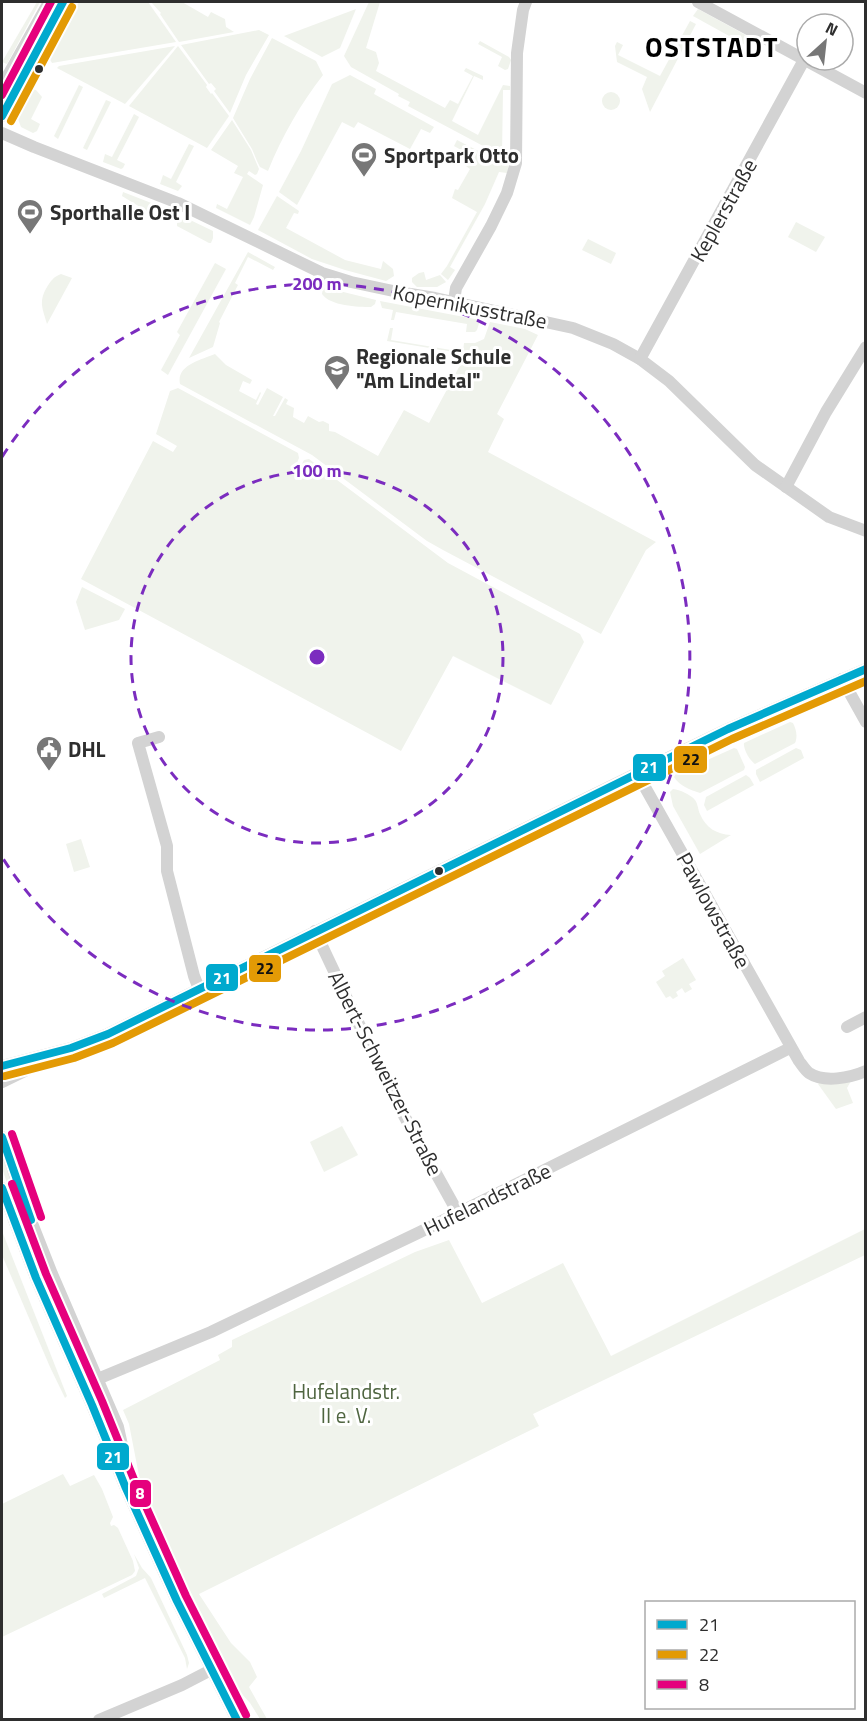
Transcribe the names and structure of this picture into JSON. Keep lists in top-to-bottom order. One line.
{"streets":{"street":["Keplerstraße","Kopernikusstraße","Pawlowstraße","Albert-Schweitzer-Straße","Hufelandstraße"]},"crossings":[["Keplerstraße","Kopernikusstraße"],["Pawlowstraße","Hufelandstraße"],["Albert-Schweitzer-Straße","Hufelandstraße"]],"districts":["OSTSTADT"],"parks":["Hufelandstr. II e. V."],"places":{"sports":["Sportpark Otto","Sporthalle Ost I"],"school or university":["Regionale Schule \"Am Lindetal\""],"public building":["DHL"]},"lines":["transit line 21","transit line 8","transit line 22"],"legend":["21","22","8"],"north":"top right","rings":["200 m","100 m"]}
